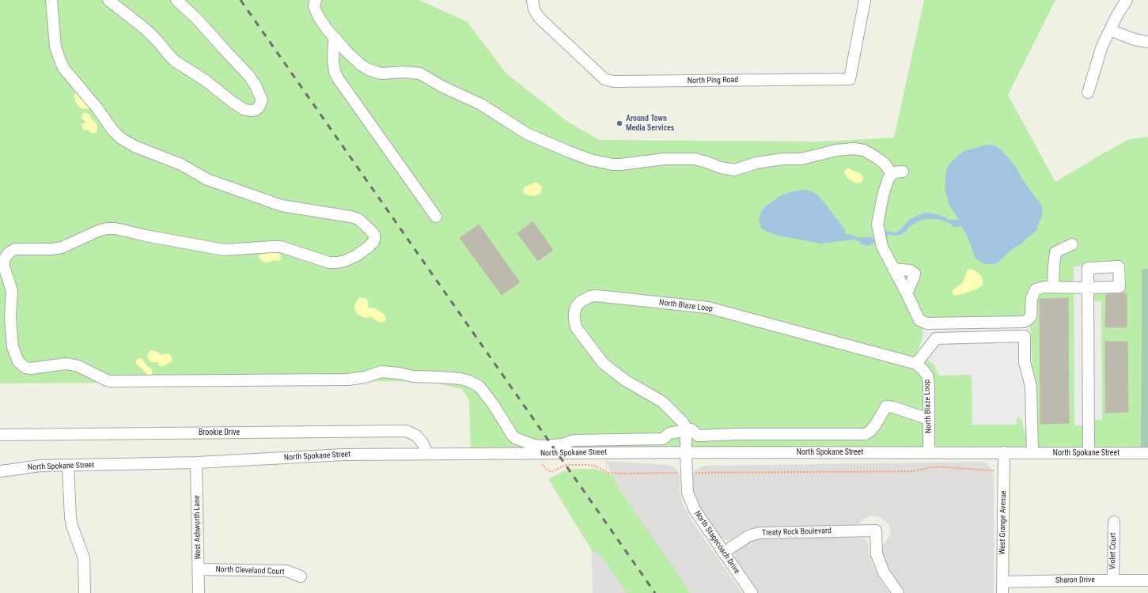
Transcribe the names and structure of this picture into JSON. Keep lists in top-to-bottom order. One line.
{"streets":{"street":["North Ping Road","North Blaze Loop","Brookie Drive","North Spokane Street","West Grange Avenue","West Ashworth Lane","Treaty Rock Boulevard","North Stagecoach Drive","Violet Court","North Cleveland Court","Sharon Drive"]},"crossings":[["North Blaze Loop","North Spokane Street"],["Brookie Drive","North Spokane Street"],["North Spokane Street","West Grange Avenue"],["North Spokane Street","West Ashworth Lane"],["North Spokane Street","North Stagecoach Drive"],["West Grange Avenue","Sharon Drive"],["West Ashworth Lane","North Cleveland Court"],["Treaty Rock Boulevard","North Stagecoach Drive"],["Violet Court","Sharon Drive"]],"places":["Around Town Media Services"]}
